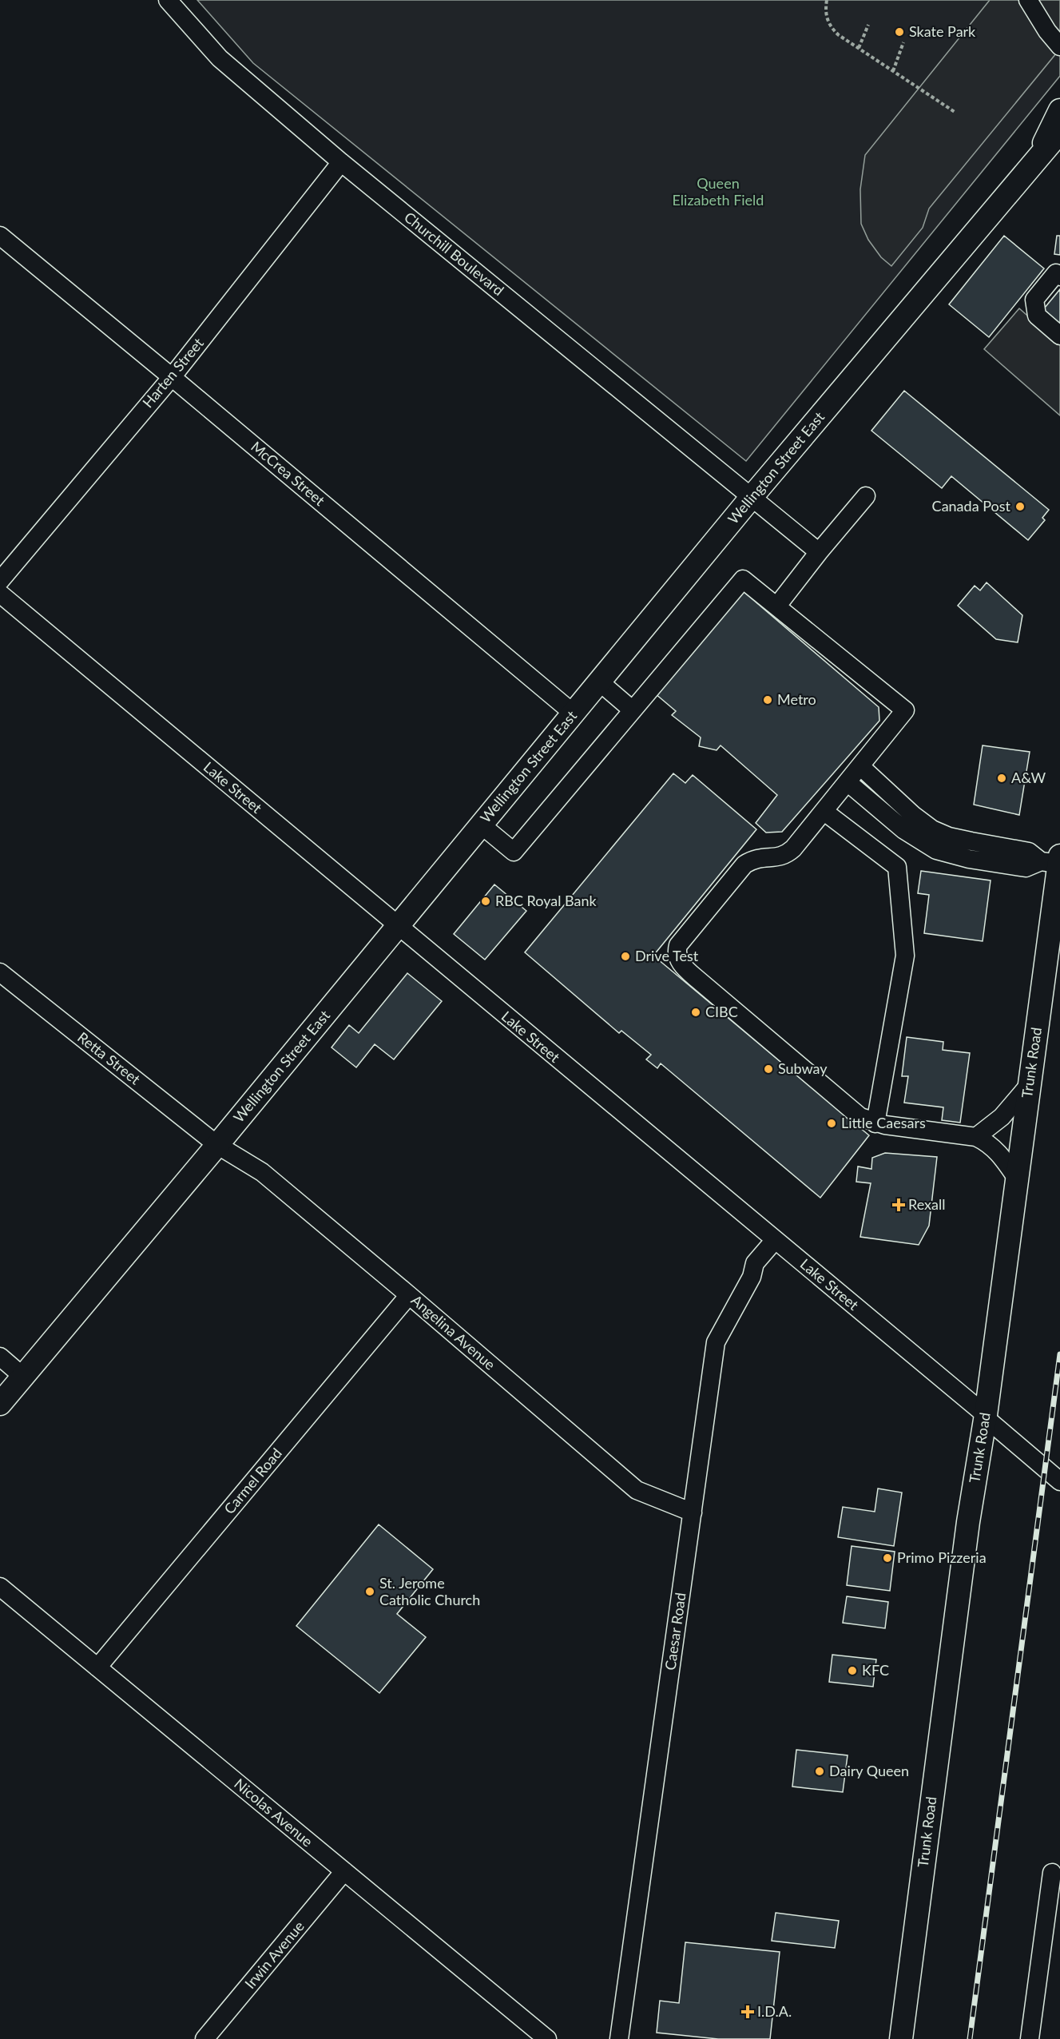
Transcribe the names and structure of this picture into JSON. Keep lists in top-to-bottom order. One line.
{"streets":{"main road":["Wellington Street East","Trunk Road"],"street":["Churchill Boulevard","Harten Street","McCrea Street","Lake Street","Retta Street","Angelina Avenue","Carmel Road","Caesar Road","Nicolas Avenue","Irwin Avenue"]},"crossings":[["Churchill Boulevard","Harten Street"],["Churchill Boulevard","Wellington Street East"],["Harten Street","McCrea Street"],["Wellington Street East","McCrea Street"],["Wellington Street East","Lake Street"],["Wellington Street East","Retta Street"],["Wellington Street East","Angelina Avenue"],["Lake Street","Trunk Road"],["Lake Street","Caesar Road"],["Retta Street","Angelina Avenue"],["Angelina Avenue","Carmel Road"],["Angelina Avenue","Caesar Road"],["Carmel Road","Nicolas Avenue"],["Nicolas Avenue","Irwin Avenue"]],"parks":["Queen Elizabeth Field"],"places":{"other":["Skate Park","Canada Post","Metro","A&W","RBC Royal Bank","Drive Test","CIBC","Subway","Little Caesars","Primo Pizzeria","St. Jerome Catholic Church","KFC","Dairy Queen"],"health":["Rexall","I.D.A."]}}
